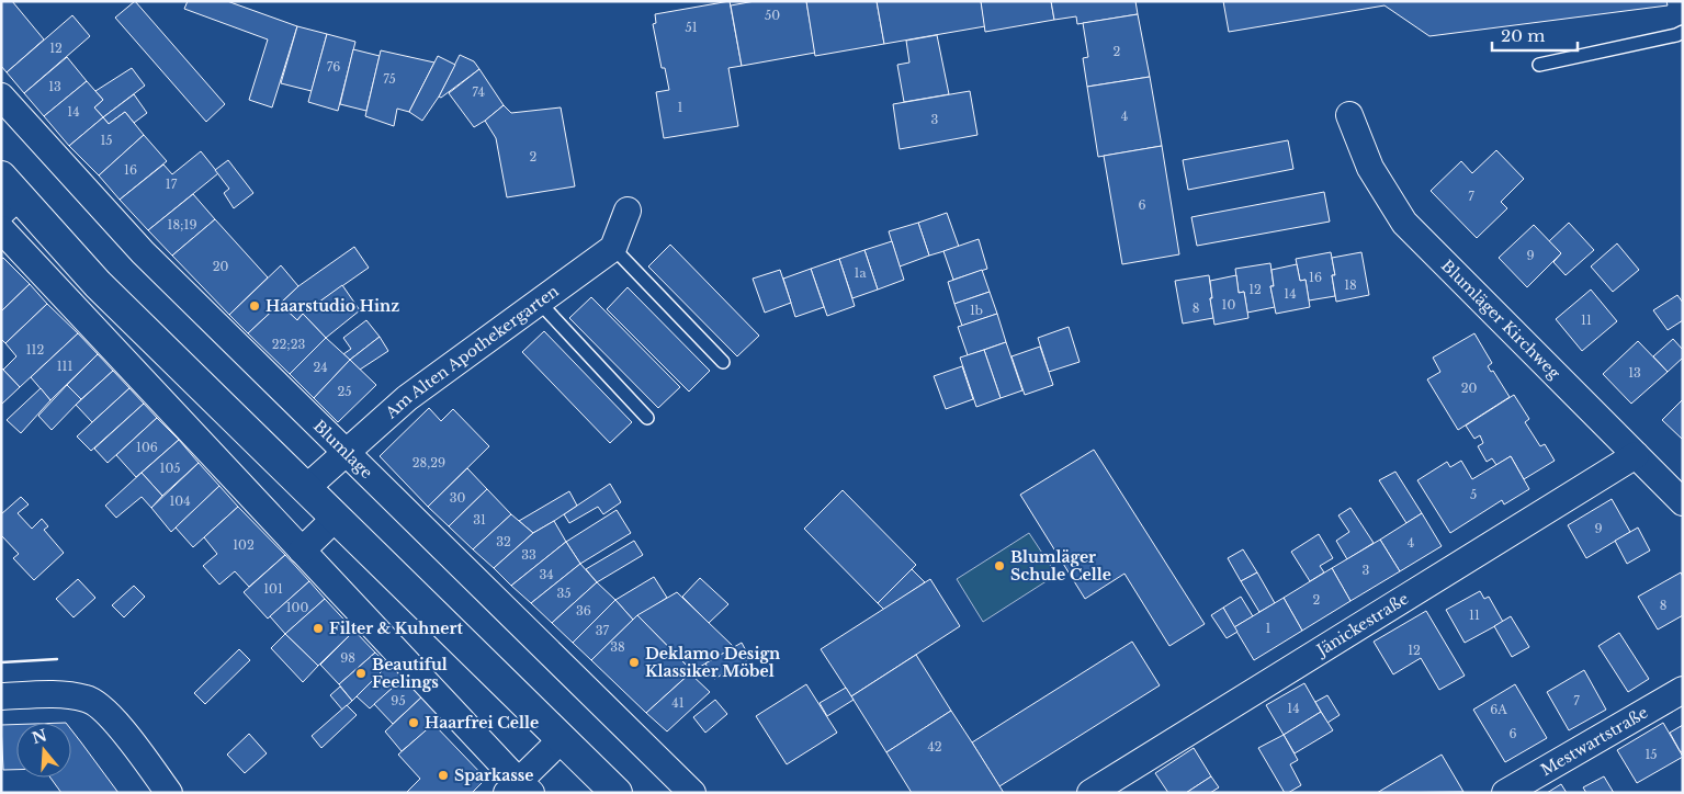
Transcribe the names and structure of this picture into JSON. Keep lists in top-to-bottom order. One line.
{"streets":{"street":["Blumläger Kirchweg","Am Alten Apothekergarten","Blumlage","Jänickestraße","Mestwartstraße"]},"crossings":[["Blumläger Kirchweg","Jänickestraße"],["Am Alten Apothekergarten","Blumlage"]],"places":["Haarstudio Hinz","Blumläger Schule Celle","Filter & Kuhnert","Deklamo Design Klassiker Möbel","Beautiful Feelings","Haarfrei Celle","Sparkasse"],"house_numbers":["50","51","12","2","76","75","13","74","1","14","4","3","15","2","16","17","7","6","18;19","9","20","1a","16","18","12","14","10","8","1b","11","22;23","112","111","24","13","20","25","106","28,29","105","5","30","104","31","9","32","4","102","33","3","34","101","35","2","8","100","36","11","1","37","38","12","98","95","7","41","14","6A","6","42","15"],"scale_bar":"20 m","north":"top"}
